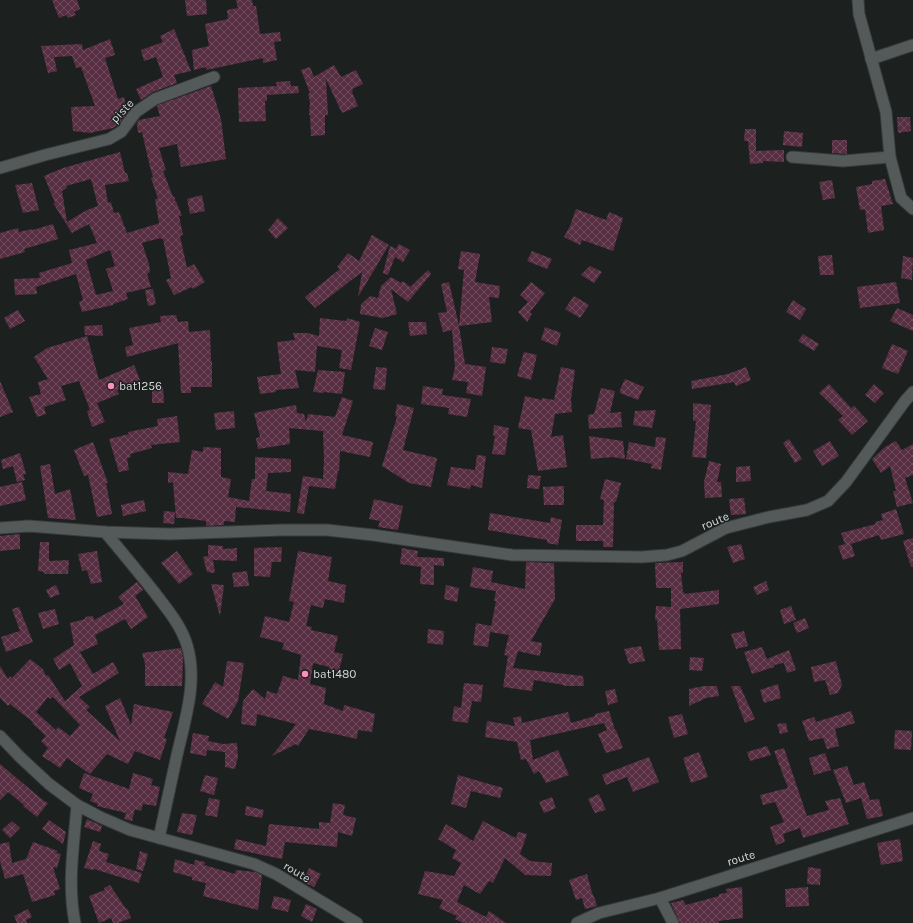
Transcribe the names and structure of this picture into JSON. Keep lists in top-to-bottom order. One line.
{"streets":{"street":["piste","route"]},"places":["bat1256","bat1480"]}
